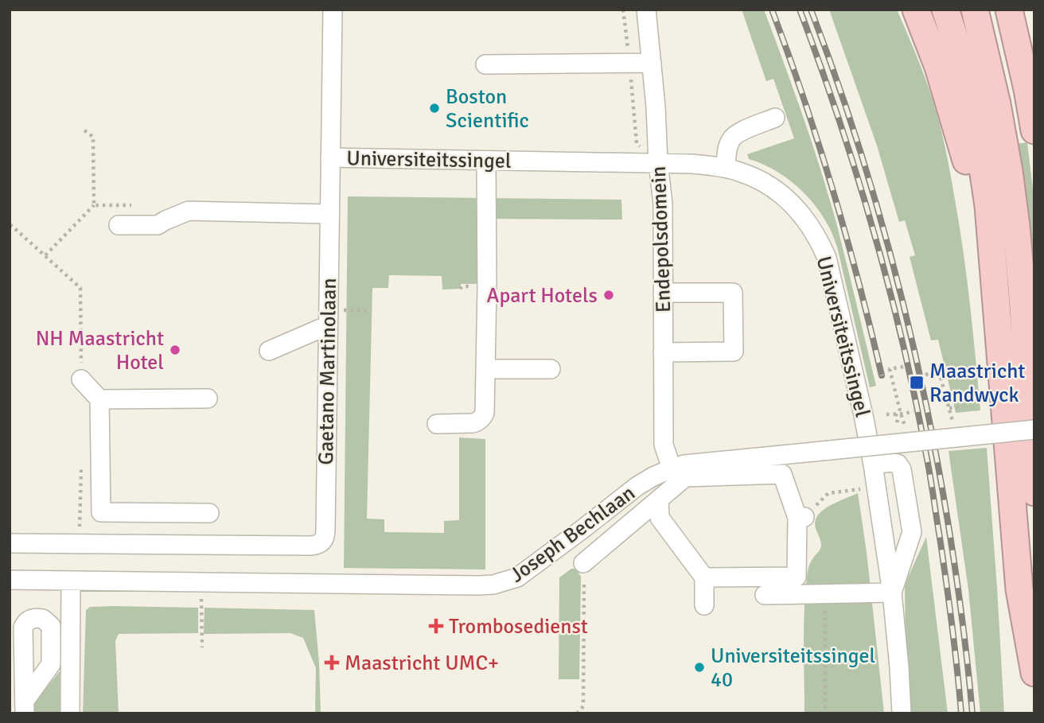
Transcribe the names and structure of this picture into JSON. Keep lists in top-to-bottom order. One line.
{"streets":{"street":["Universiteitssingel","Endepolsdomein","Gaetano Martinolaan","Joseph Bechlaan"]},"crossings":[["Universiteitssingel","Endepolsdomein"],["Universiteitssingel","Gaetano Martinolaan"],["Endepolsdomein","Joseph Bechlaan"]],"places":{"other":["Boston Scientific","Apart Hotels","NH Maastricht Hotel","Universiteitssingel 40"],"transit":["Maastricht Randwyck"],"health":["Trombosedienst","Maastricht UMC+"]}}
